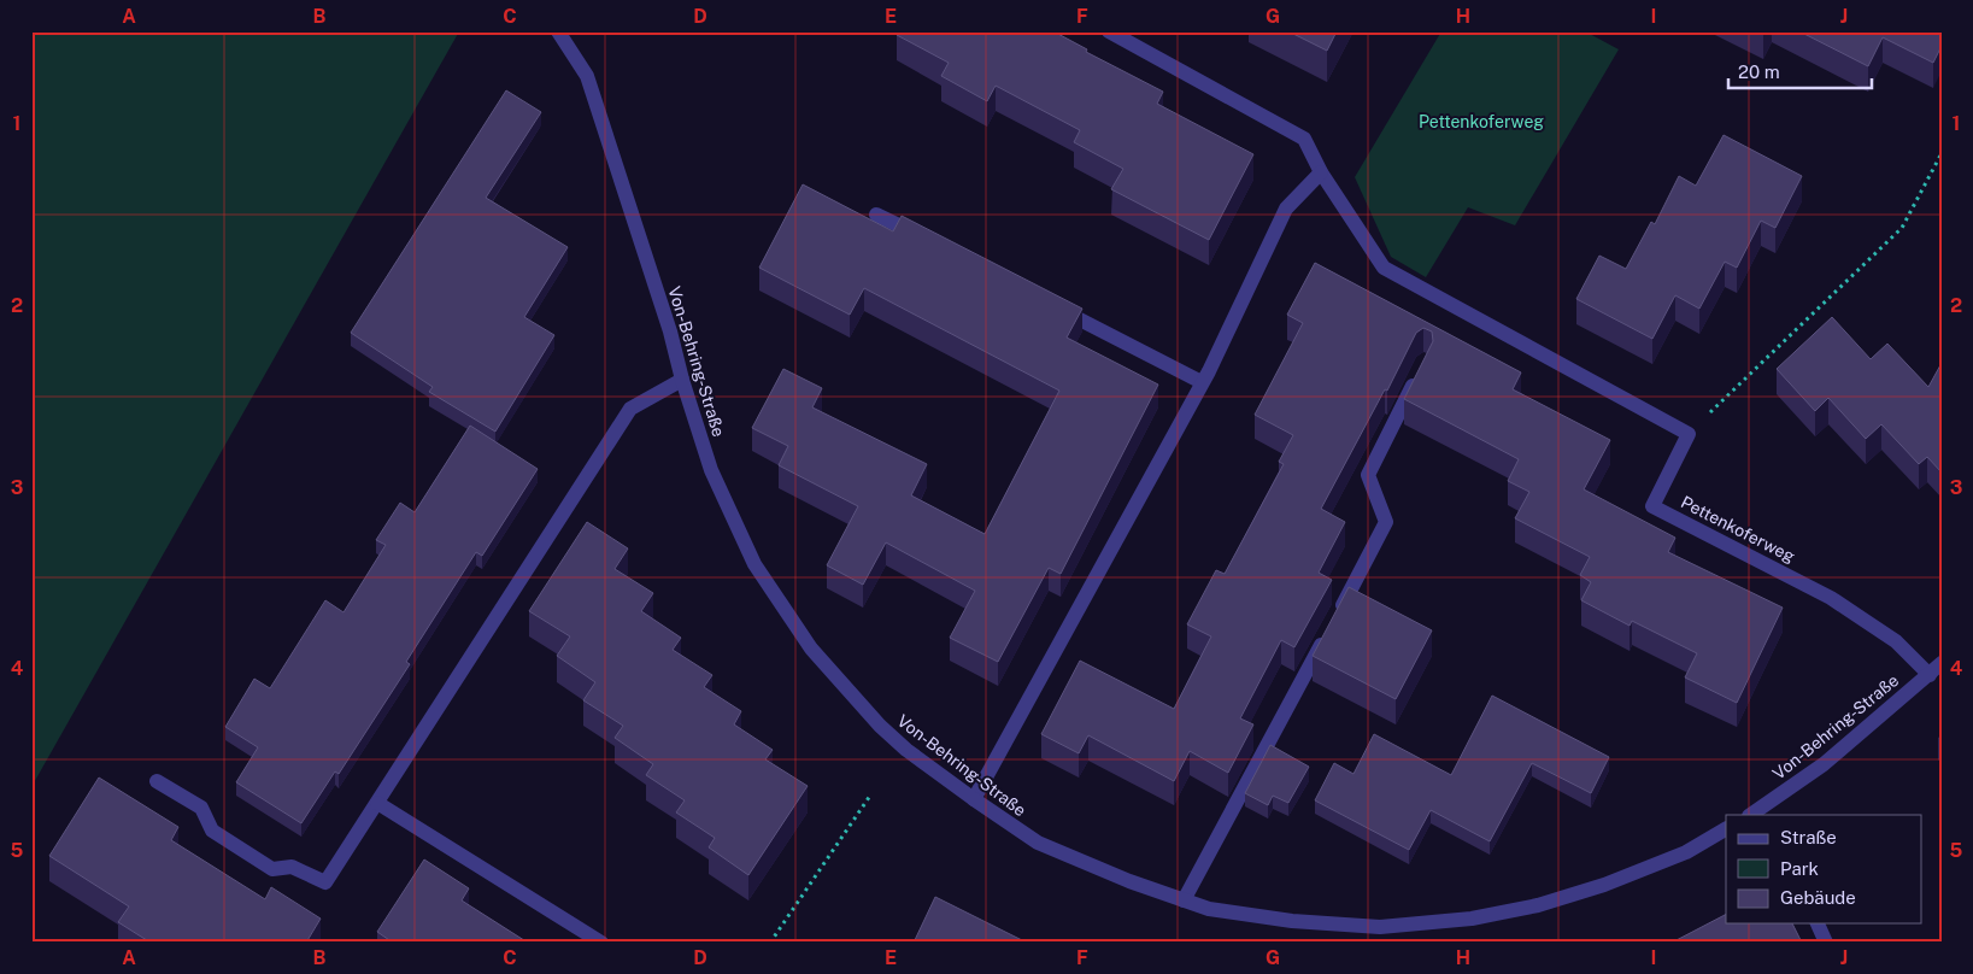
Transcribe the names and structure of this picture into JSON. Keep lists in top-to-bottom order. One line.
{"streets":{"street":["Von-Behring-Straße","Pettenkoferweg"]},"crossings":[["Von-Behring-Straße","Pettenkoferweg"]],"parks":["Pettenkoferweg"],"legend":["Straße","Park","Gebäude"],"scale_bar":"20 m","grid":{"columns":["A","B","C","D","E","F","G","H","I","J"],"rows":["1","2","3","4","5"]}}
